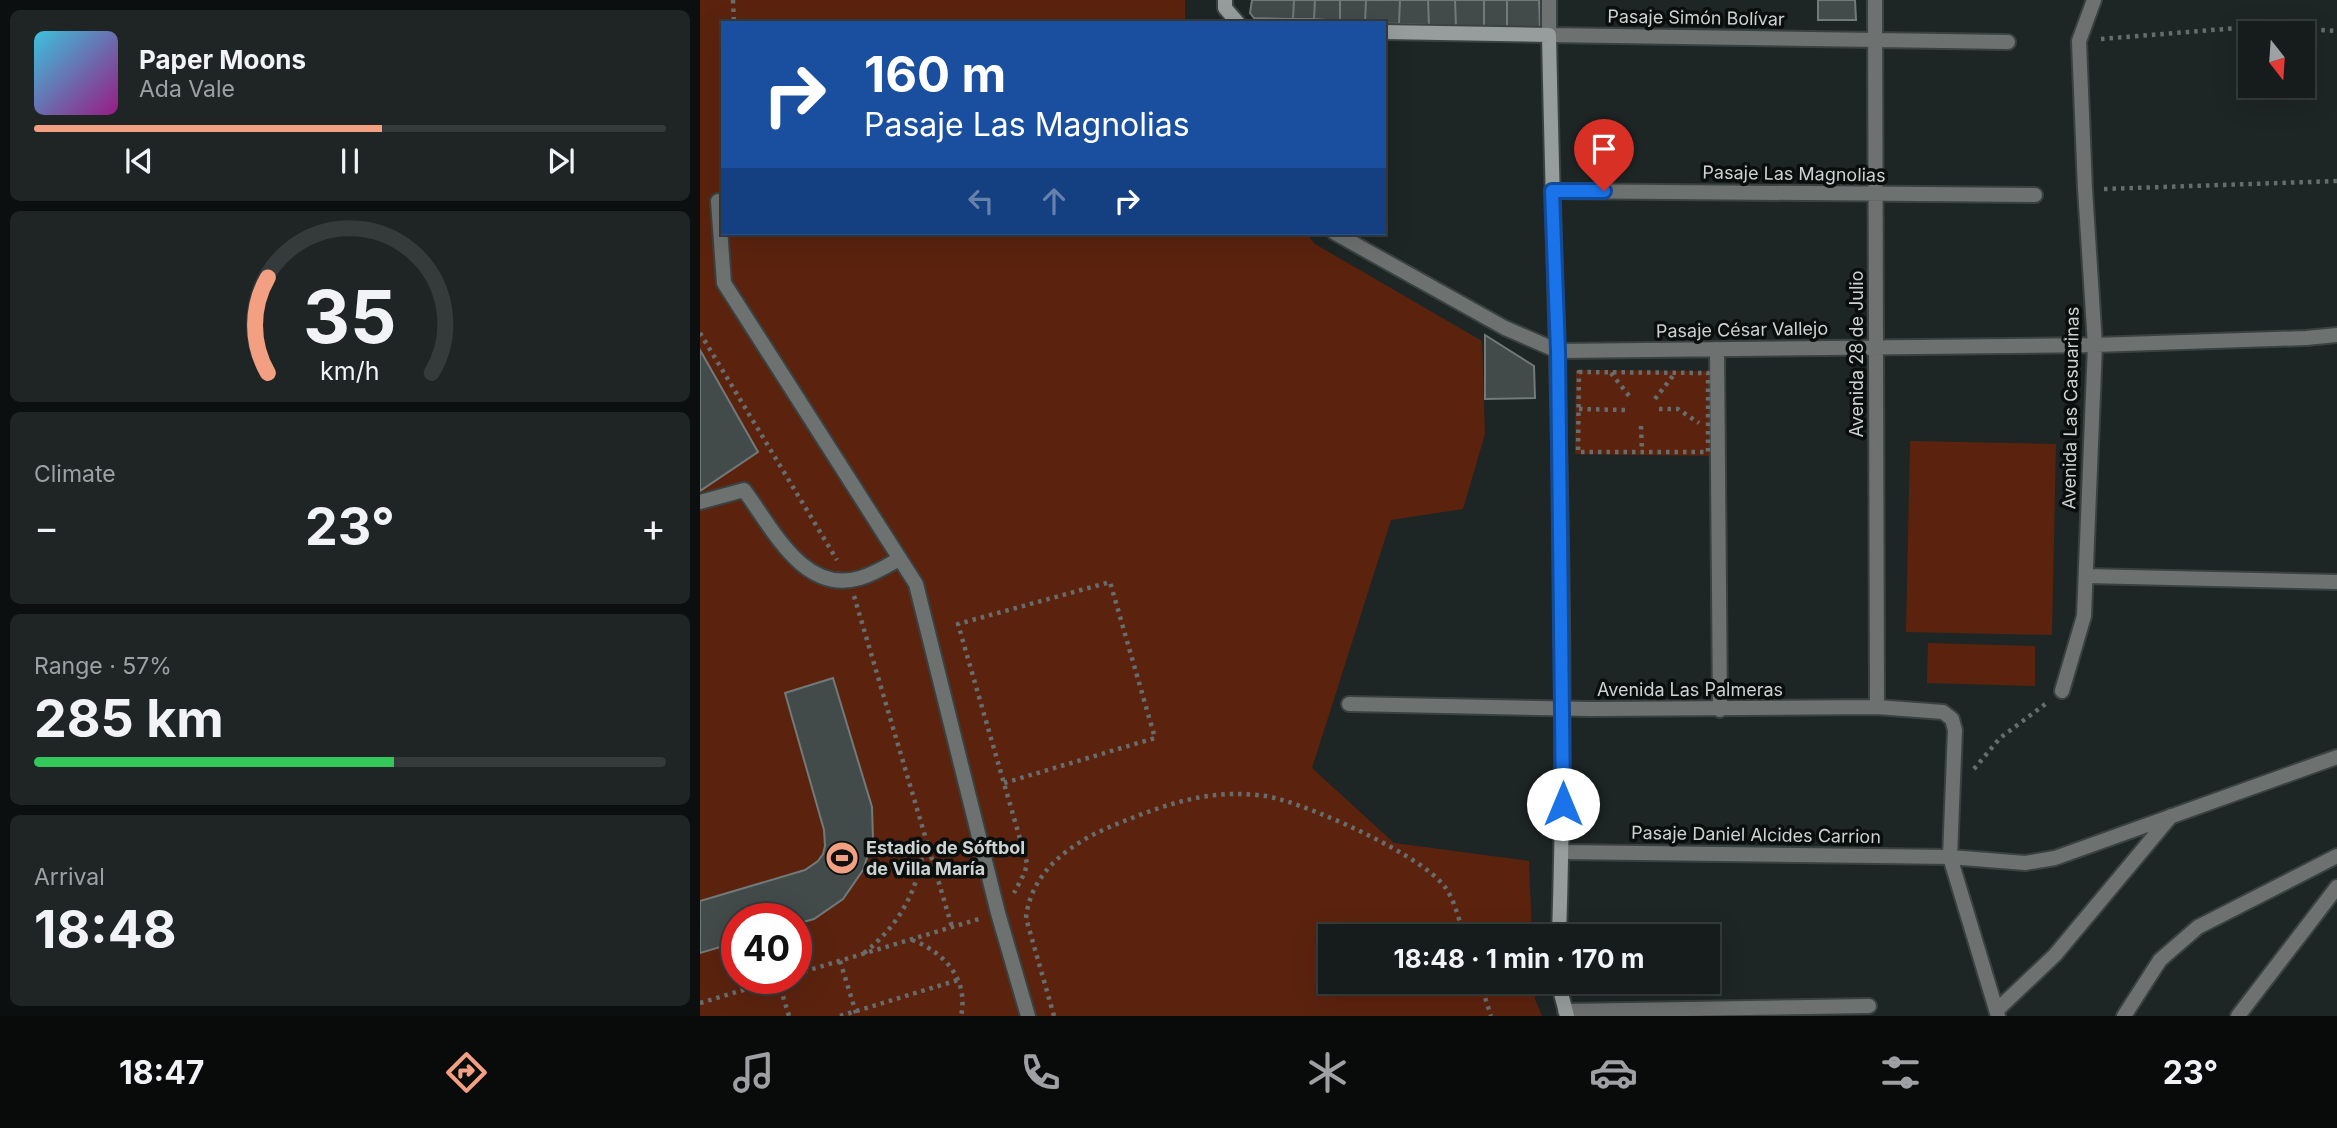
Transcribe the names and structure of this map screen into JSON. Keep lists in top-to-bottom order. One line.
{"streets":{"street":["Pasaje Simón Bolívar","Pasaje Las Magnolias","Pasaje César Vallejo","Avenida 28 de Julio","Avenida Las Casuarinas","Avenida Las Palmeras","Pasaje Daniel Alcides Carrion"]},"crossings":[["Pasaje Simón Bolívar","Avenida 28 de Julio"],["Pasaje Las Magnolias","Avenida 28 de Julio"],["Pasaje César Vallejo","Avenida 28 de Julio"],["Pasaje César Vallejo","Avenida Las Casuarinas"],["Avenida 28 de Julio","Avenida Las Palmeras"]],"places":{"sports":["Estadio de Sóftbol de Villa María"]},"north":"bottom","page":{"turn":["160 m","Pasaje Las Magnolias"],"song":["Paper Moons","Ada Vale"],"tile":["Climate",["Range · 57%","285 km"],["Arrival","18:48"]],"heat":["−","23°","+"],"limit":"40","trip":"18:48 · 1 min · 170 m","tabs":["18:47","23°"],"gauge":["35","km/h"]}}
